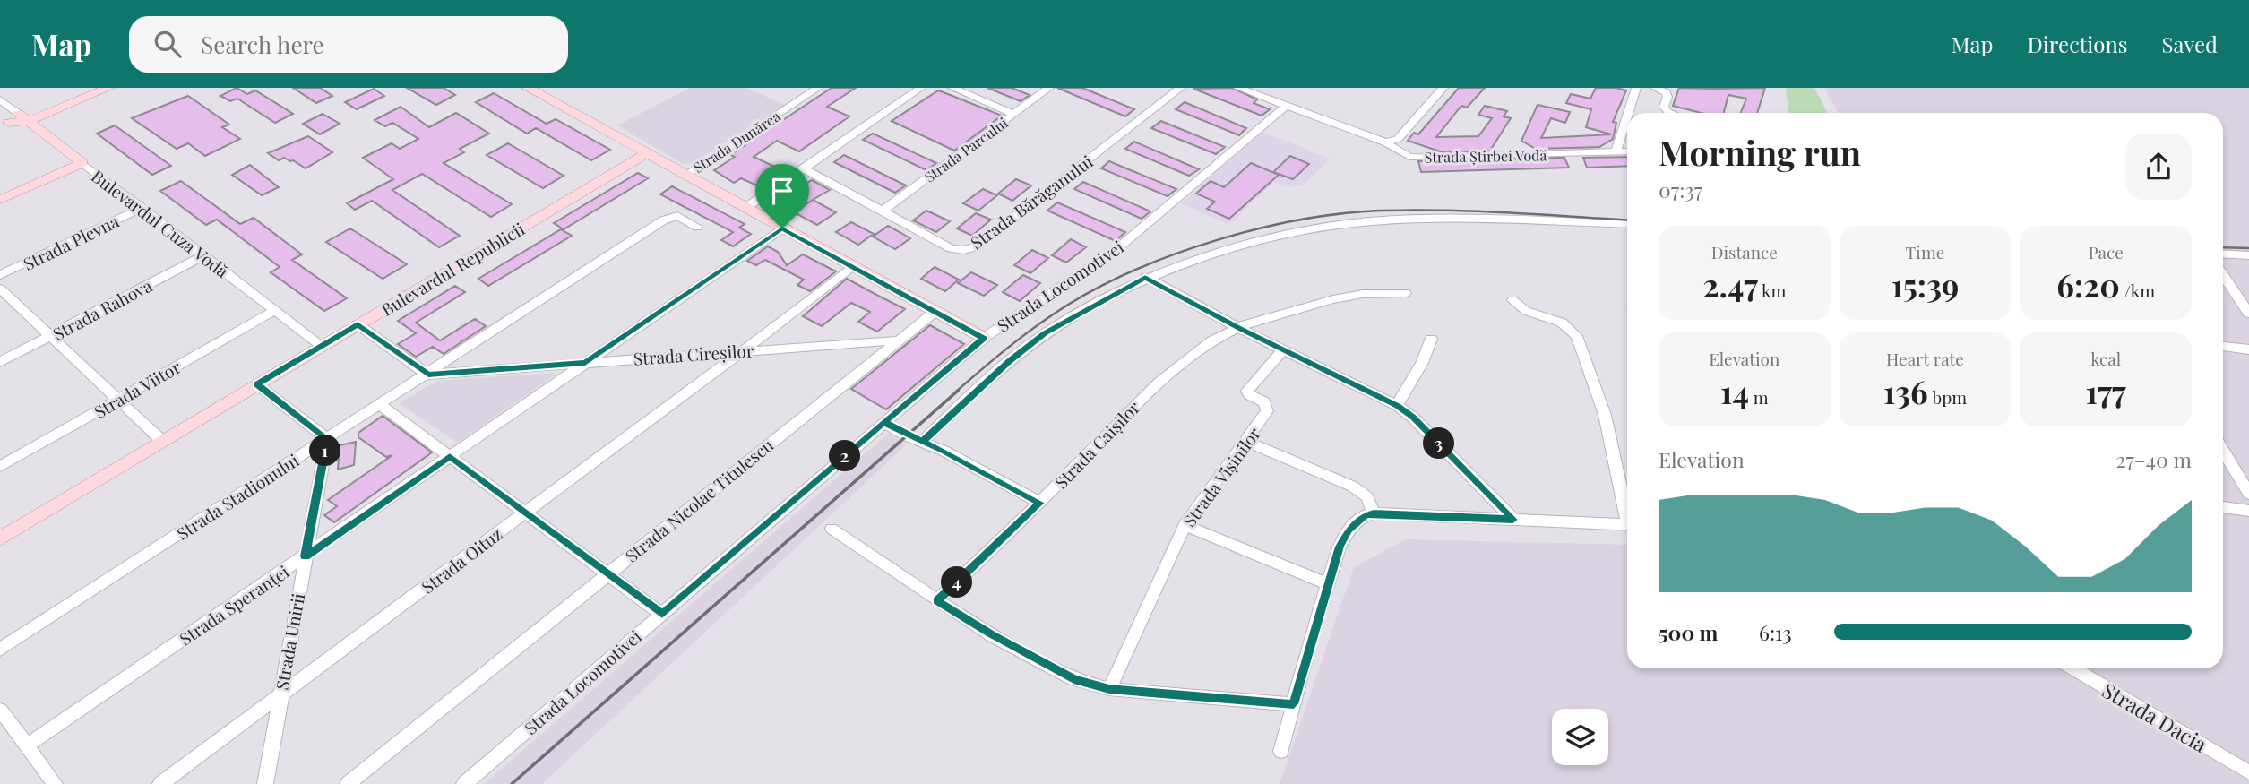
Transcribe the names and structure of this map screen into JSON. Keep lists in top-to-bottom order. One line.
{"streets":{"main road":["Bulevardul Cuza Vodă","Bulevardul Republicii"],"street":["Strada Dunărea","Strada Parcului","Strada Știrbei Vodă","Strada Bărăganului","Strada Plevna","Strada Locomotivei","Strada Rahova","Strada Cireșilor","Strada Viitor","Strada Caișilor","Strada Vișinilor","Strada Stadionului","Strada Nicolae Titulescu","Strada Oituz","Strada Speranței","Strada Unirii","Strada Dacia"]},"crossings":[["Strada Parcului","Strada Bărăganului"],["Strada Știrbei Vodă","Strada Locomotivei"],["Bulevardul Cuza Vodă","Strada Plevna"],["Bulevardul Cuza Vodă","Bulevardul Republicii"],["Bulevardul Cuza Vodă","Strada Rahova"],["Bulevardul Cuza Vodă","Strada Viitor"],["Strada Cireșilor","Strada Stadionului"],["Strada Cireșilor","Strada Nicolae Titulescu"],["Strada Cireșilor","Strada Oituz"],["Strada Cireșilor","Strada Speranței"],["Strada Stadionului","Strada Unirii"],["Strada Oituz","Strada Unirii"],["Strada Speranței","Strada Unirii"]],"page":{"header":"Map","search":"Search here","nav":["Map","Directions","Saved"],"heading":["Morning run","07:37"],"stats":[["Distance","2.47 km"],["Time","15:39"],["Pace","6:20 /km"],["Elevation","14 m"],["Heart rate","136 bpm"],["kcal","177"]],"pins":["3","1","2","4"],"chart":["Elevation","27–40 m"],"list":[{"name":"500 m","note":"6:13"}]}}
